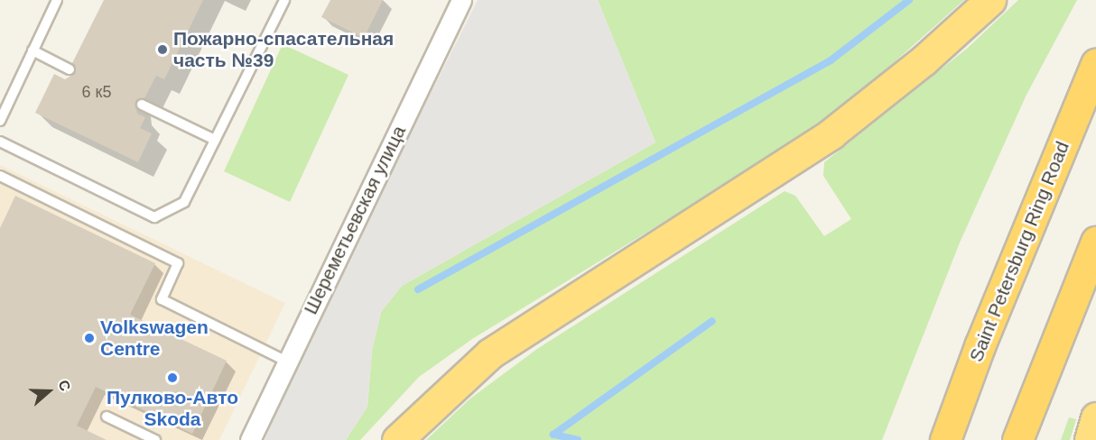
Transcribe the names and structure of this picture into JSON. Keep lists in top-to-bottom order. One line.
{"streets":{"highway":["Saint Petersburg Ring Road"],"street":["Шереметьевская улица"]},"places":["Пожарно-спасательная часть №39","Volkswagen Centre","Пулково-Авто Skoda"],"house_numbers":["6 к5"],"north":"right"}
